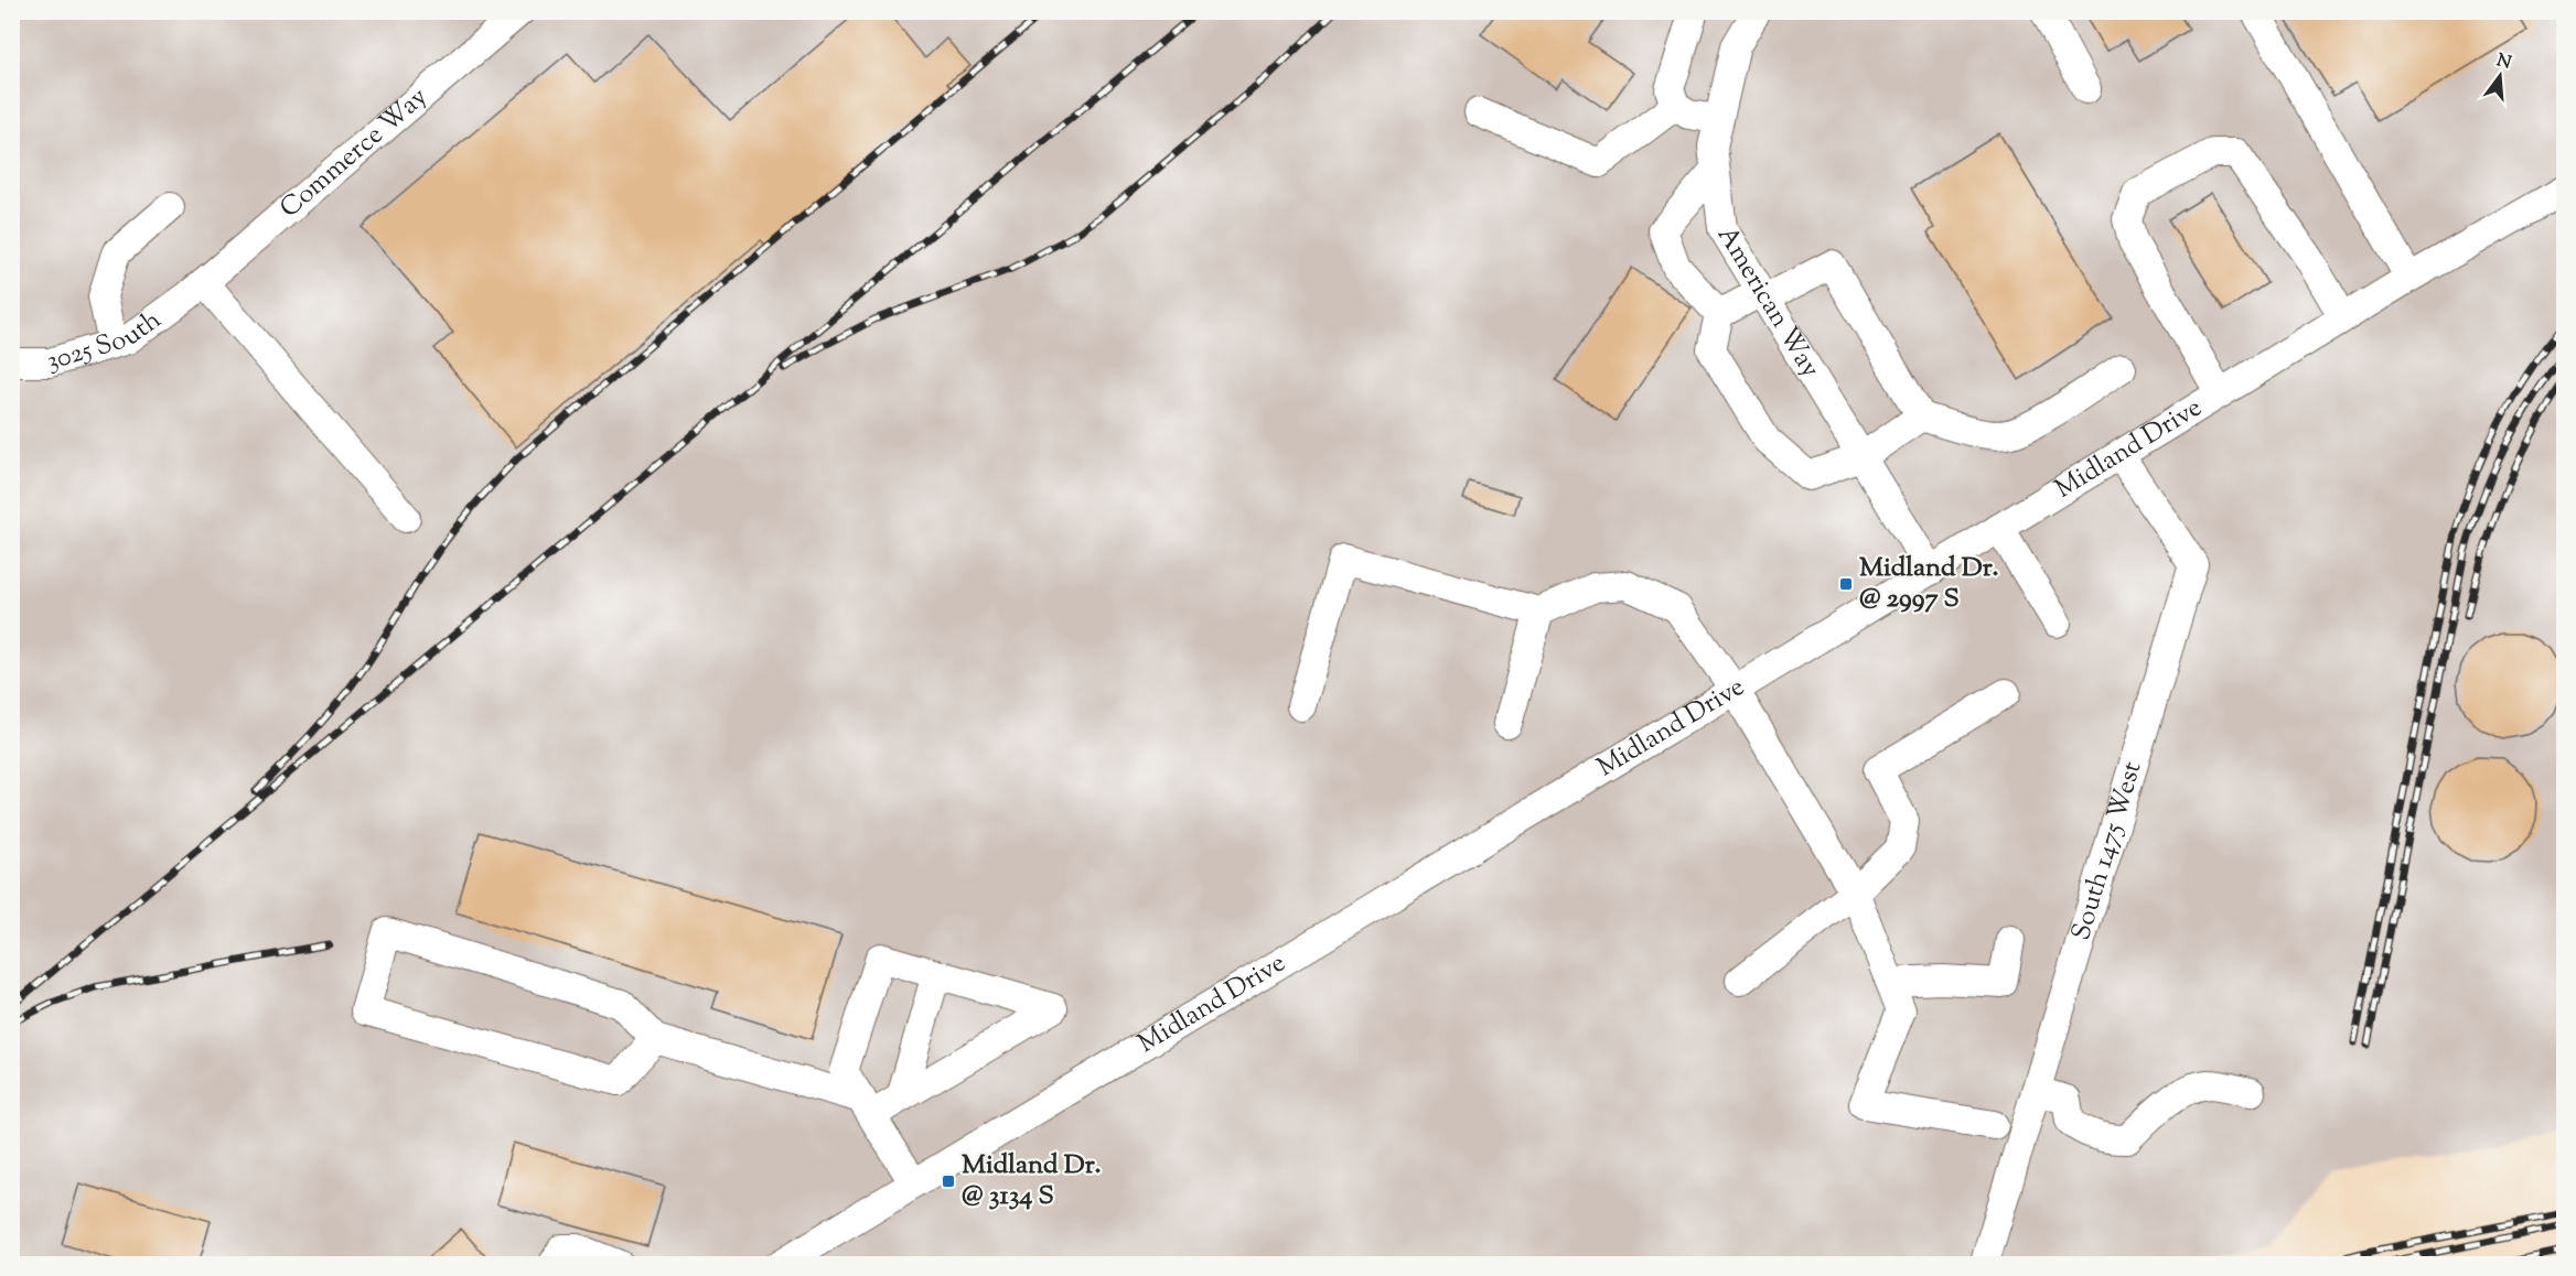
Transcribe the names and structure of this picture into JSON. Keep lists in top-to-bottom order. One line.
{"streets":{"street":["Commerce Way","American Way","3025 South","Midland Drive","South 1475 West"]},"crossings":[["Commerce Way","3025 South"],["American Way","Midland Drive"],["Midland Drive","South 1475 West"]],"places":{"transit":["Midland Dr. @ 2997 S","Midland Dr. @ 3134 S"]},"north":"top"}
